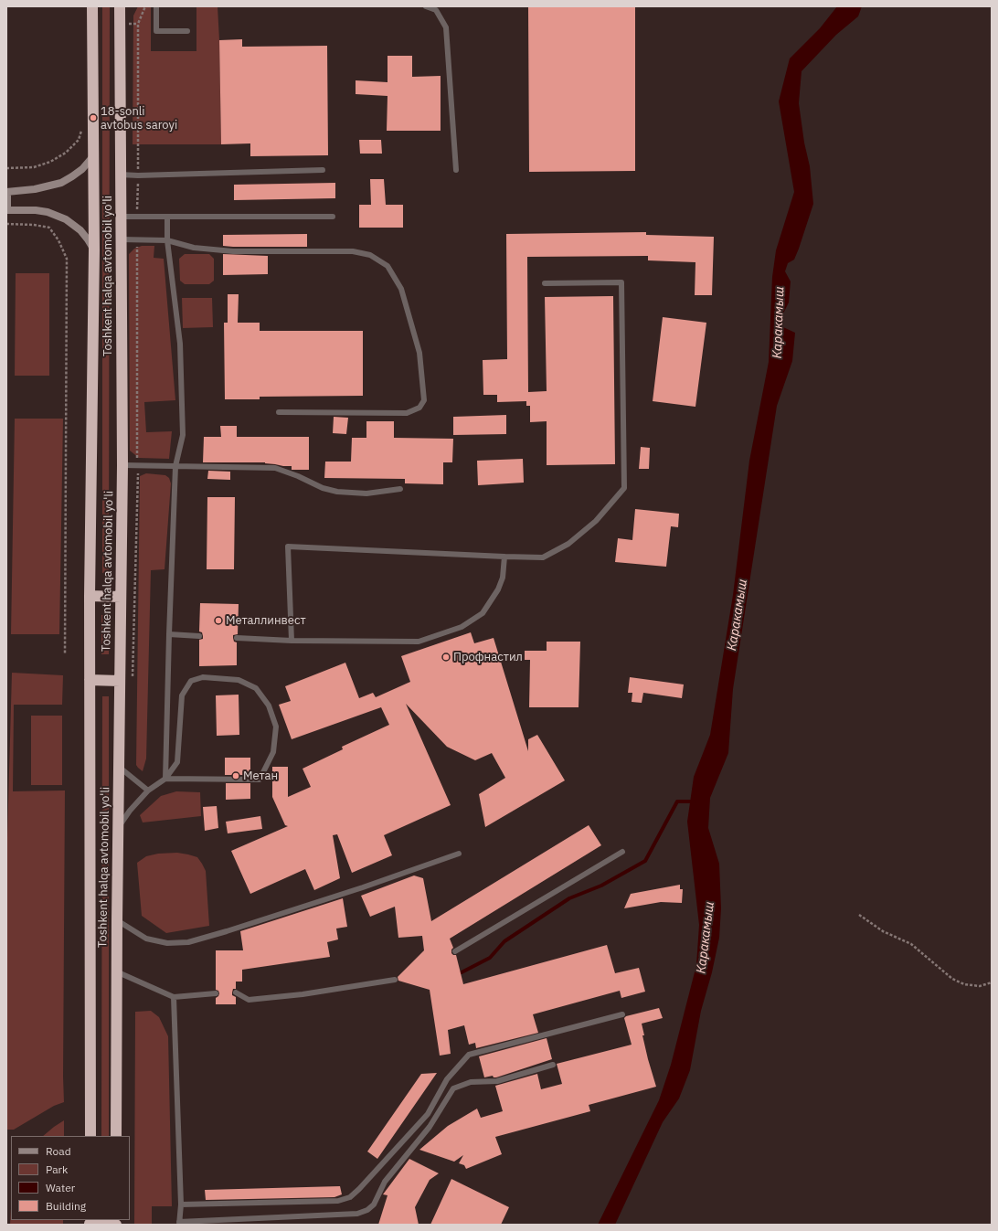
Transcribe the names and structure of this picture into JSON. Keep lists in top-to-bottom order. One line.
{"streets":{"highway":["Toshkent halqa avtomobil yo'li"]},"water":["Каракамыш"],"places":["18-sonli avtobus saroyi","Металлинвест","Профнастил","Метан"],"legend":["Road","Park","Water","Building"]}
